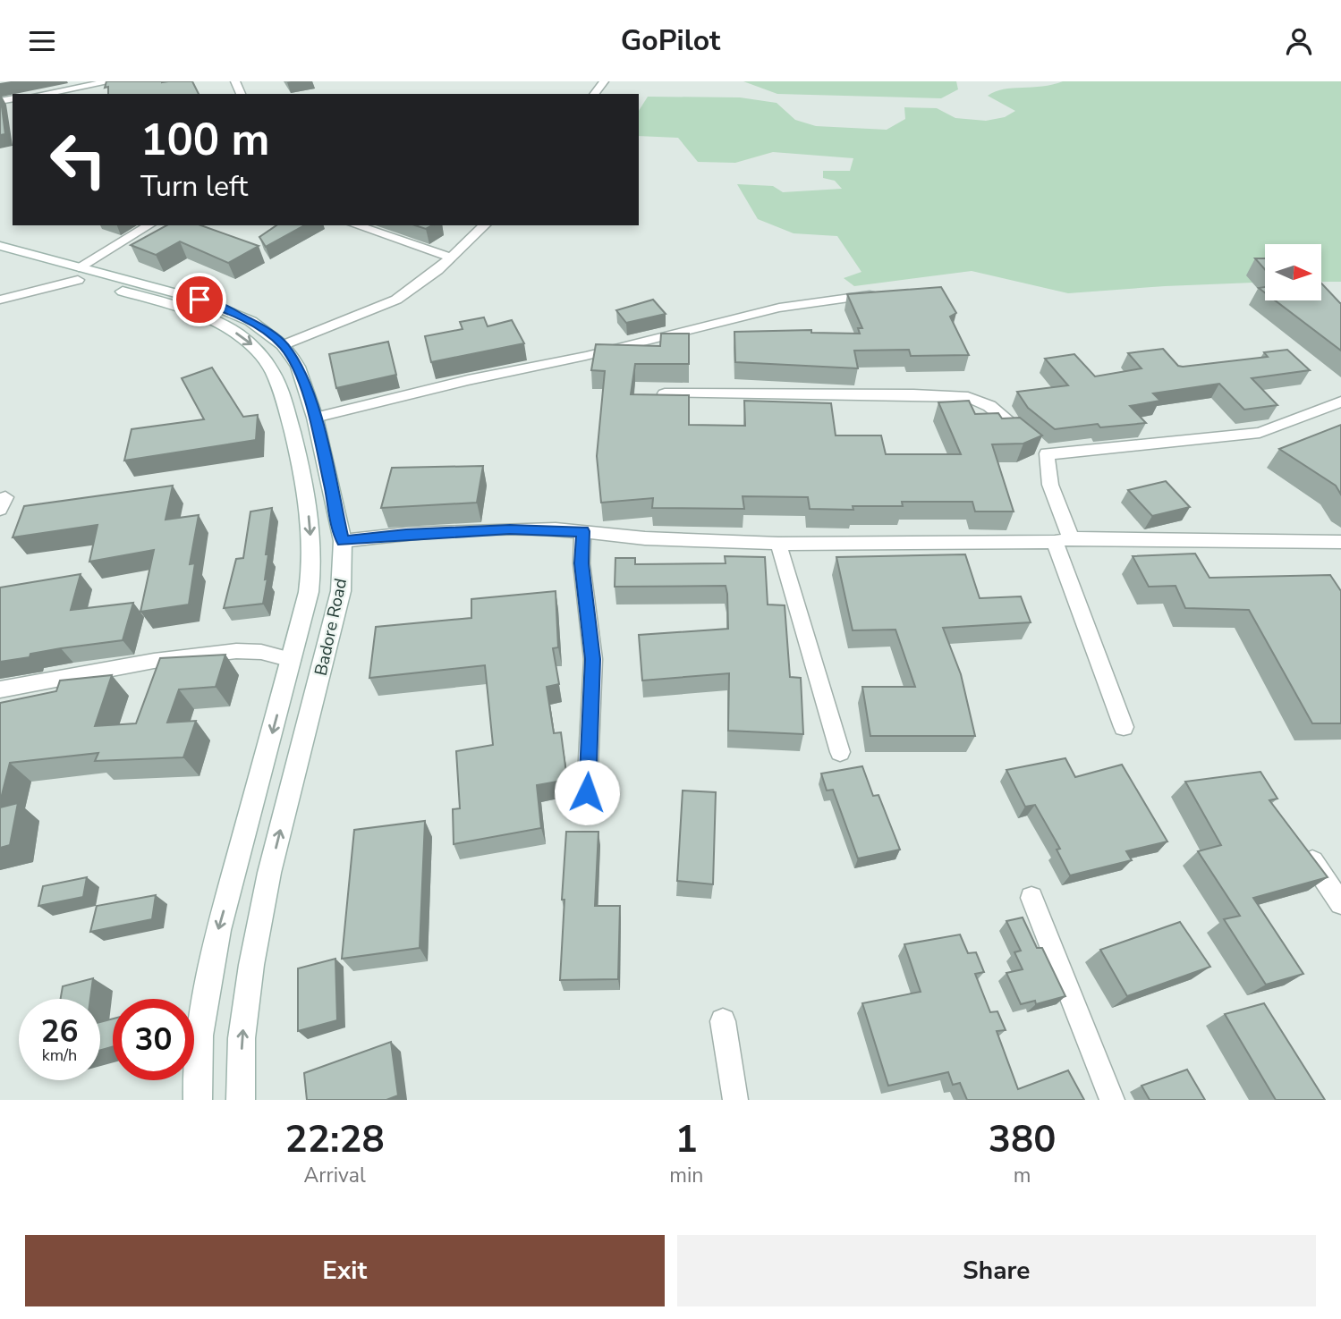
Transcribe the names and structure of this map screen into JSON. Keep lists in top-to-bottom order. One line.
{"streets":{"main road":["Badore Road"]},"north":"right","page":{"header":"GoPilot","turn":["100 m","Turn left"],"speed":"26 km/h","limit":"30","eta":["22:28","Arrival","1","min","380","m"],"buttons":["Exit","Share"]}}
